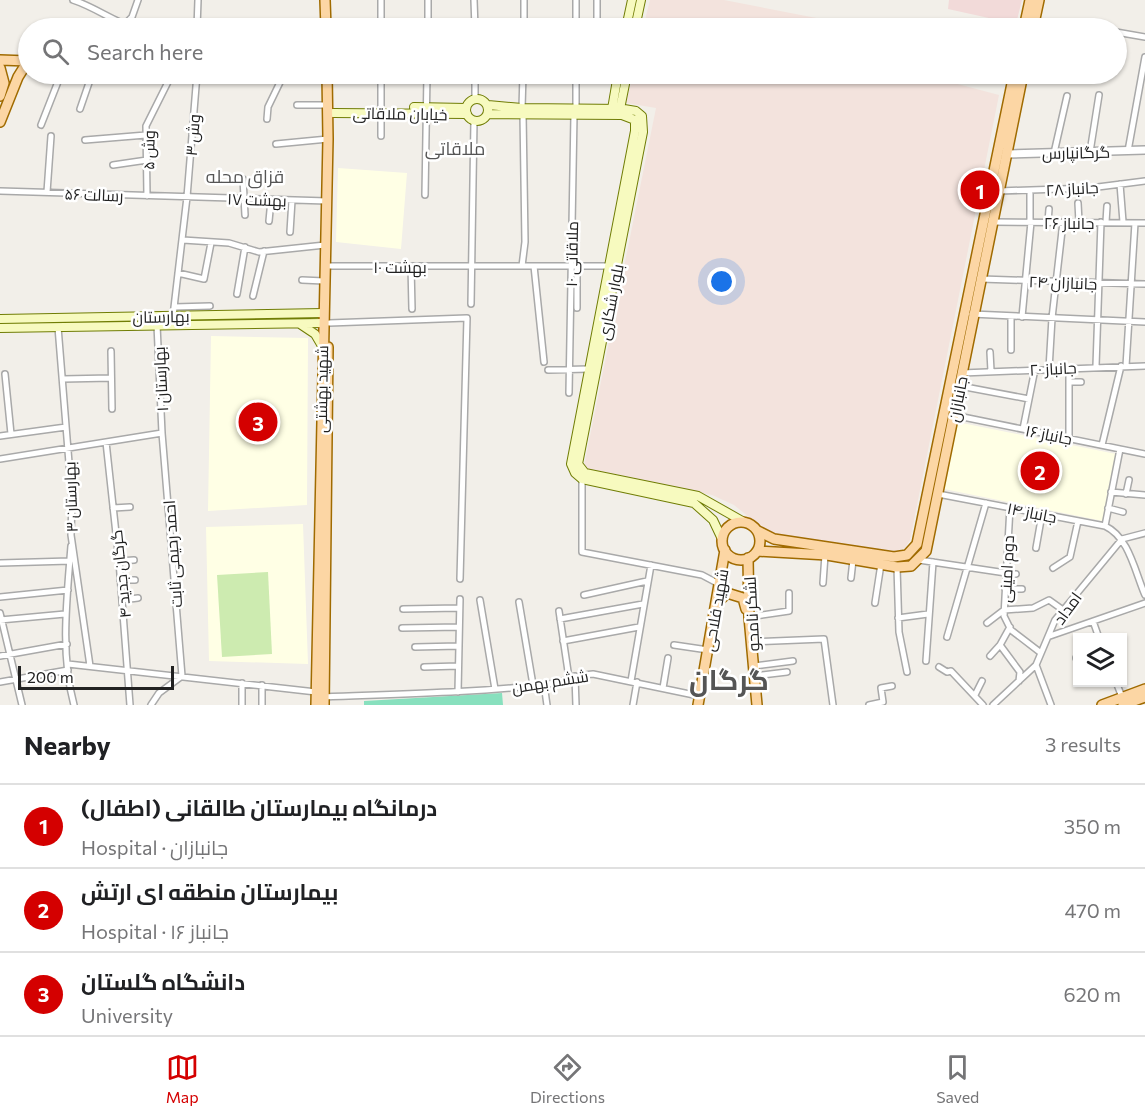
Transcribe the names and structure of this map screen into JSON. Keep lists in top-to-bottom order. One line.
{"streets":{"main road":["خیابان ملاقاتی","بلوار شکاری","بهارستان","شهید بهشتی","جانبازان","شهید فلاحی","لشکر نامجو"],"street":["وش ۳","وش ۵","گرگانپارس","جانباز ۲۸","۵۶ رسالت","بهشت ۱۷","جانباز ۲۶","۱۰ ملاقاتی","بهشت ۱۰","جانبازان ۲۴","۲۰ جانباز","۱ بهارستان","جانباز ۱۶","بهارستان ۳","جانباز ۱۴","احمد رحیمی ثابت","دوم امینی","گرگان جدید ۴","امداد","ششم بهمن"]},"crossings":[["خیابان ملاقاتی","شهید بهشتی"],["وش ۳","۵۶ رسالت"],["وش ۳","بهشت ۱۷"],["وش ۳","بهارستان"],["وش ۵","۵۶ رسالت"],["گرگانپارس","جانبازان"],["جانباز ۲۸","جانبازان"],["۵۶ رسالت","بهشت ۱۷"],["بهشت ۱۷","شهید بهشتی"],["جانباز ۲۶","جانبازان"],["۱۰ ملاقاتی","بهشت ۱۰"],["بهشت ۱۰","شهید بهشتی"],["جانبازان ۲۴","جانبازان"],["بلوار شکاری","جانبازان"],["بلوار شکاری","شهید فلاحی"],["بلوار شکاری","لشکر نامجو"],["بهارستان","۱ بهارستان"],["بهارستان","شهید بهشتی"],["بهارستان","بهارستان ۳"],["۲۰ جانباز","جانبازان"],["۱ بهارستان","احمد رحیمی ثابت"],["شهید بهشتی","ششم بهمن"],["جانبازان","جانباز ۱۶"],["جانبازان","جانباز ۱۴"],["جانبازان","شهید فلاحی"],["جانبازان","لشکر نامجو"],["بهارستان ۳","ششم بهمن"],["جانباز ۱۴","دوم امینی"],["جانباز ۱۴","امداد"],["احمد رحیمی ثابت","ششم بهمن"],["گرگان جدید ۴","ششم بهمن"],["شهید فلاحی","لشکر نامجو"],["شهید فلاحی","ششم بهمن"]],"districts":["ملاقاتی","قزاق محله","گرگان"],"scale_bar":"200 m","page":{"search":"Search here","pins":["1","3","2"],"scale":"200 m","heading":["Nearby","3 results"],"list":[{"mark":"1","name":"درمانگاه بیمارستان طالقانی (اطفال)","note":"Hospital · جانبازان","value":"350 m"},{"mark":"2","name":"بیمارستان منطقه ای ارتش","note":"Hospital · جانباز ۱۶","value":"470 m"},{"mark":"3","name":"دانشگاه گلستان","note":"University","value":"620 m"}],"nav":["Map","Directions","Saved"]}}
